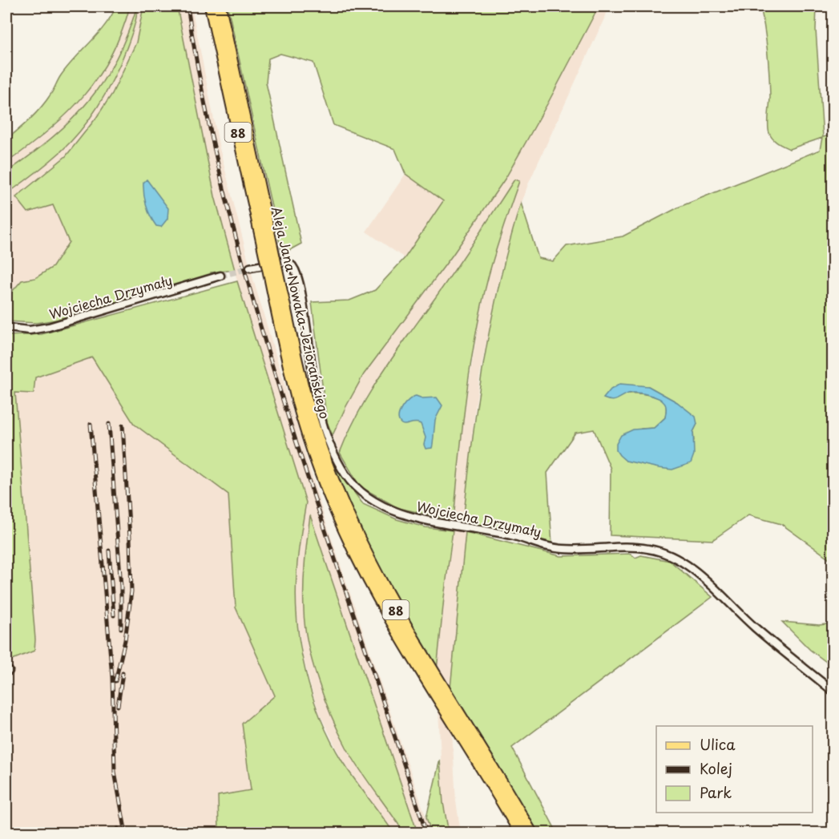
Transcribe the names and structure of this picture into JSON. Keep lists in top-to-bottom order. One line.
{"streets":{"main road":["88","Aleja Jana Nowaka-Jeziorańskiego"],"street":["Wojciecha Drzymały"]},"legend":["Ulica","Kolej","Park"]}
